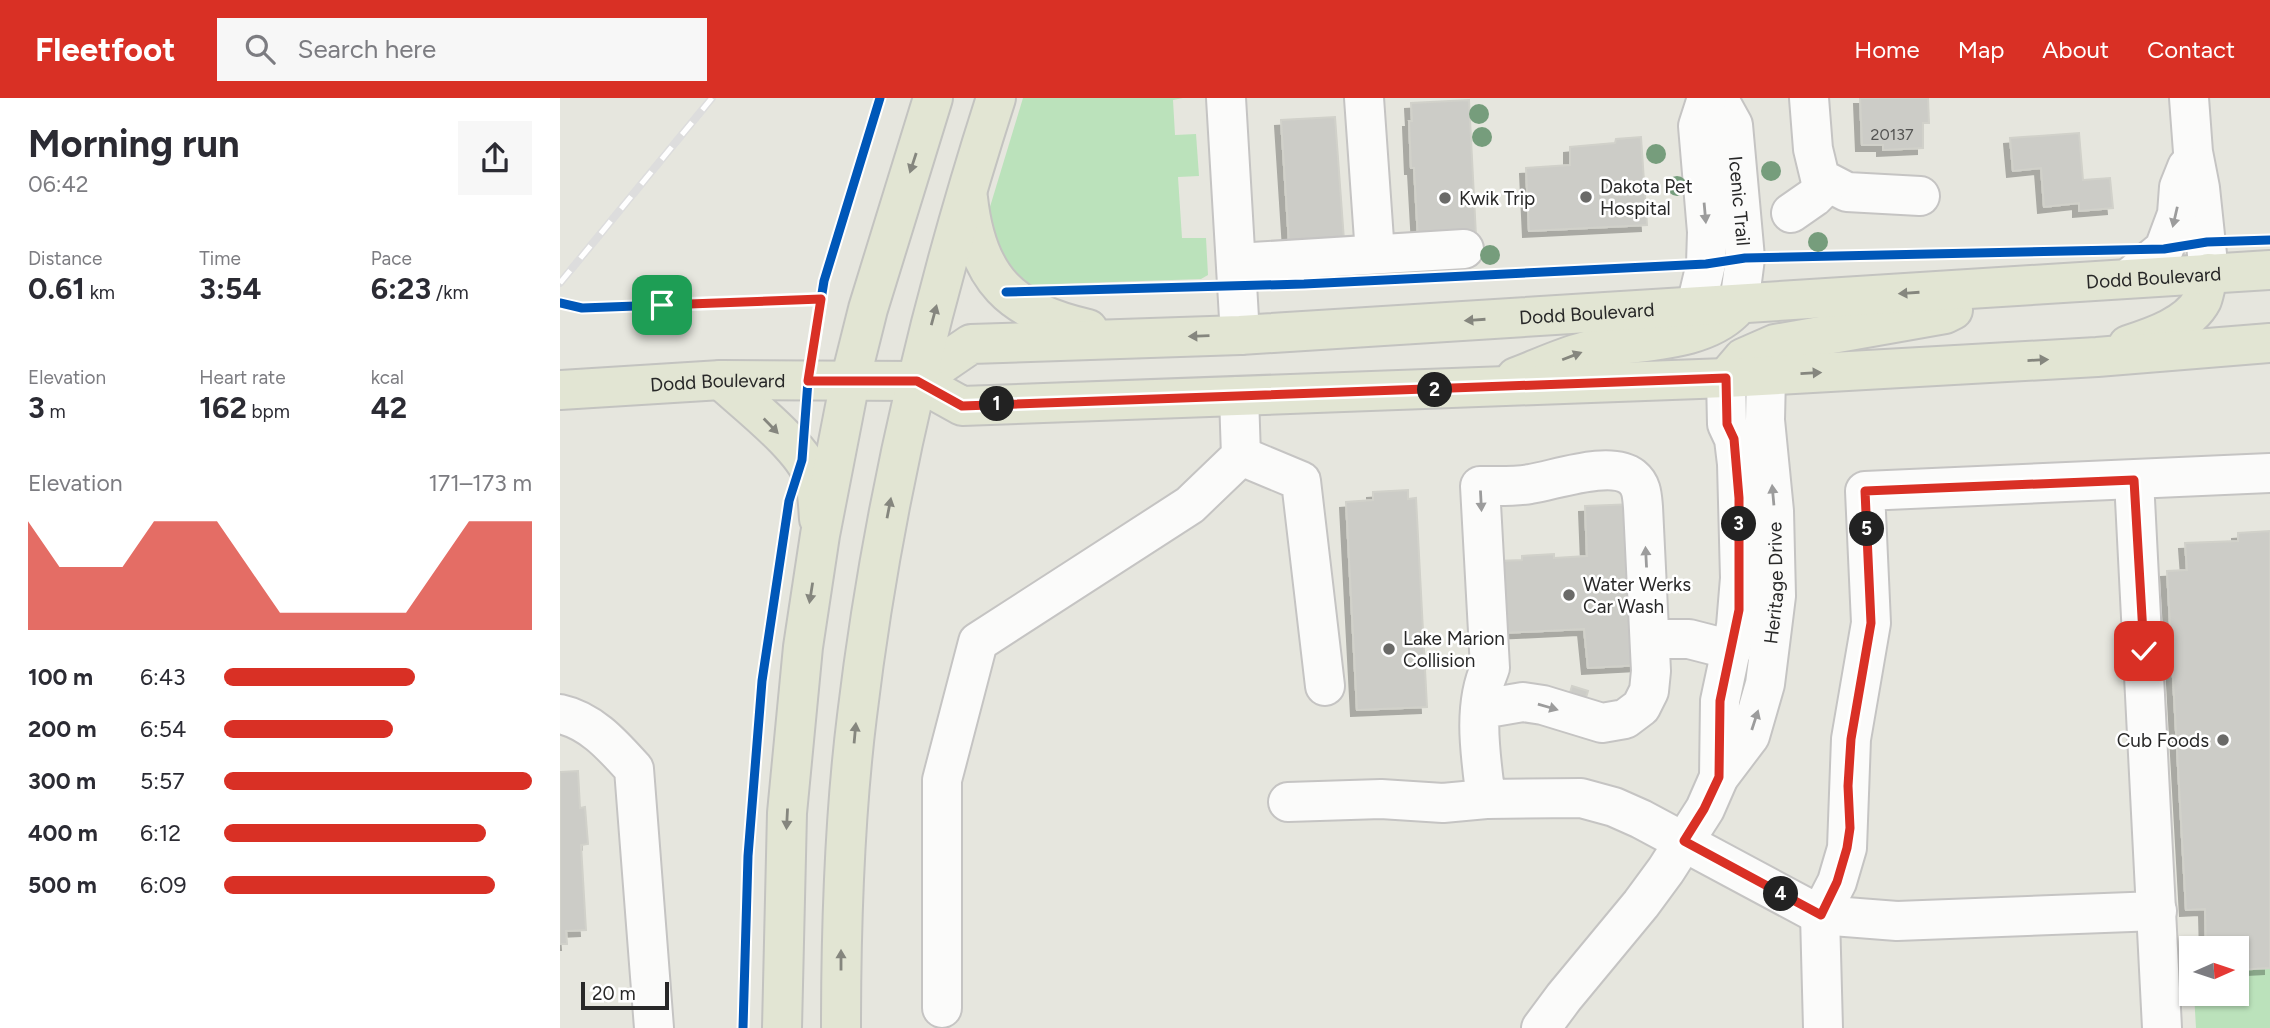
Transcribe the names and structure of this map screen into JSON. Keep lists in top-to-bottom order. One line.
{"streets":{"main road":["Dodd Boulevard"],"street":["Icenic Trail","Heritage Drive"]},"crossings":[["Icenic Trail","Dodd Boulevard"],["Dodd Boulevard","Heritage Drive"]],"places":["Dakota Pet Hospital","Kwik Trip","Water Werks Car Wash","Lake Marion Collision","Cub Foods"],"house_numbers":["20137"],"scale_bar":"20 m","north":"right","page":{"header":"Fleetfoot","search":"Search here","nav":["Home","Map","About","Contact"],"heading":["Morning run","06:42"],"stats":[["Distance","0.61 km"],["Time","3:54"],["Pace","6:23 /km"],["Elevation","3 m"],["Heart rate","162 bpm"],["kcal","42"]],"pins":["2","1","3","5","4"],"chart":["Elevation","171–173 m"],"list":[{"name":"100 m","note":"6:43"},{"name":"200 m","note":"6:54"},{"name":"300 m","note":"5:57"},{"name":"400 m","note":"6:12"},{"name":"500 m","note":"6:09"}],"scale":"20 m"}}
